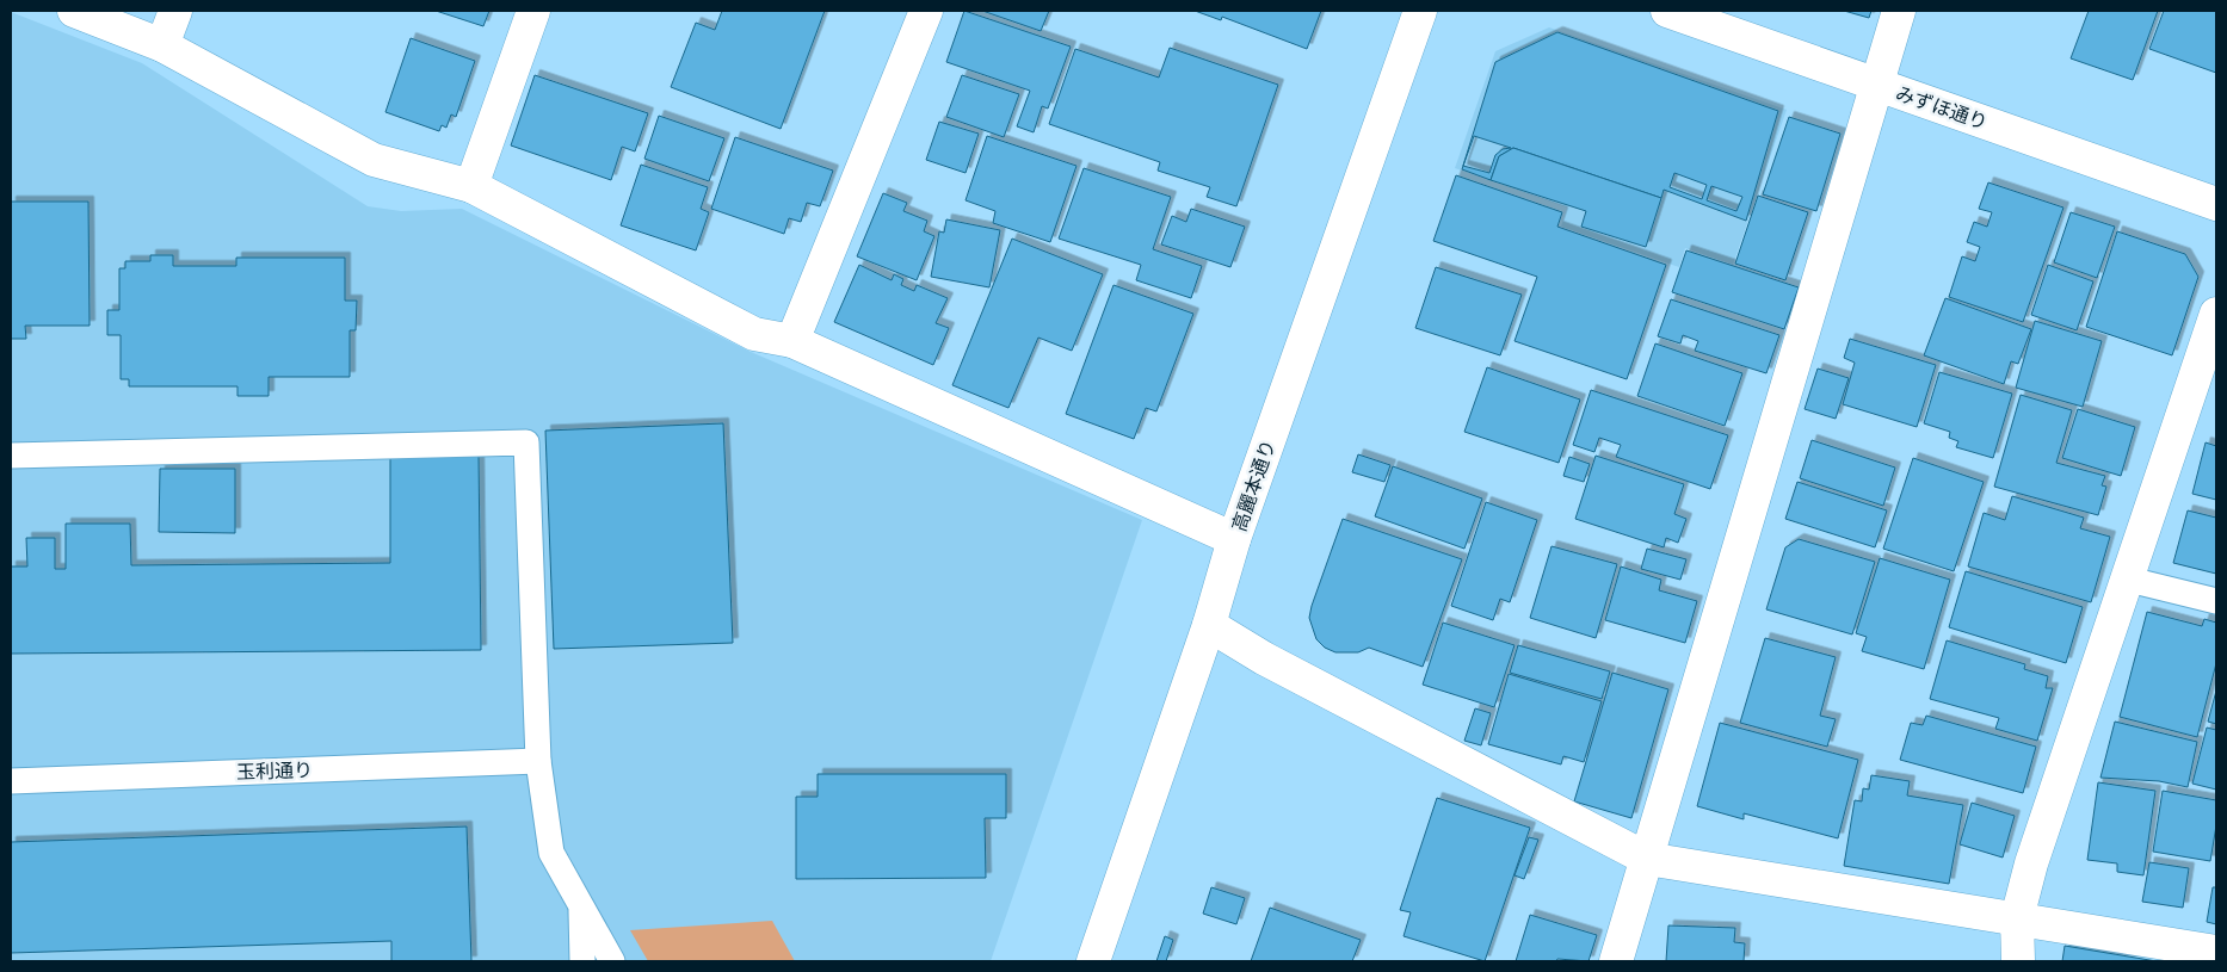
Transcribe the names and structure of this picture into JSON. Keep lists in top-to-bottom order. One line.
{"streets":{"street":["みずほ通り","高麗本通り"],"lane":["玉利通り"]}}
